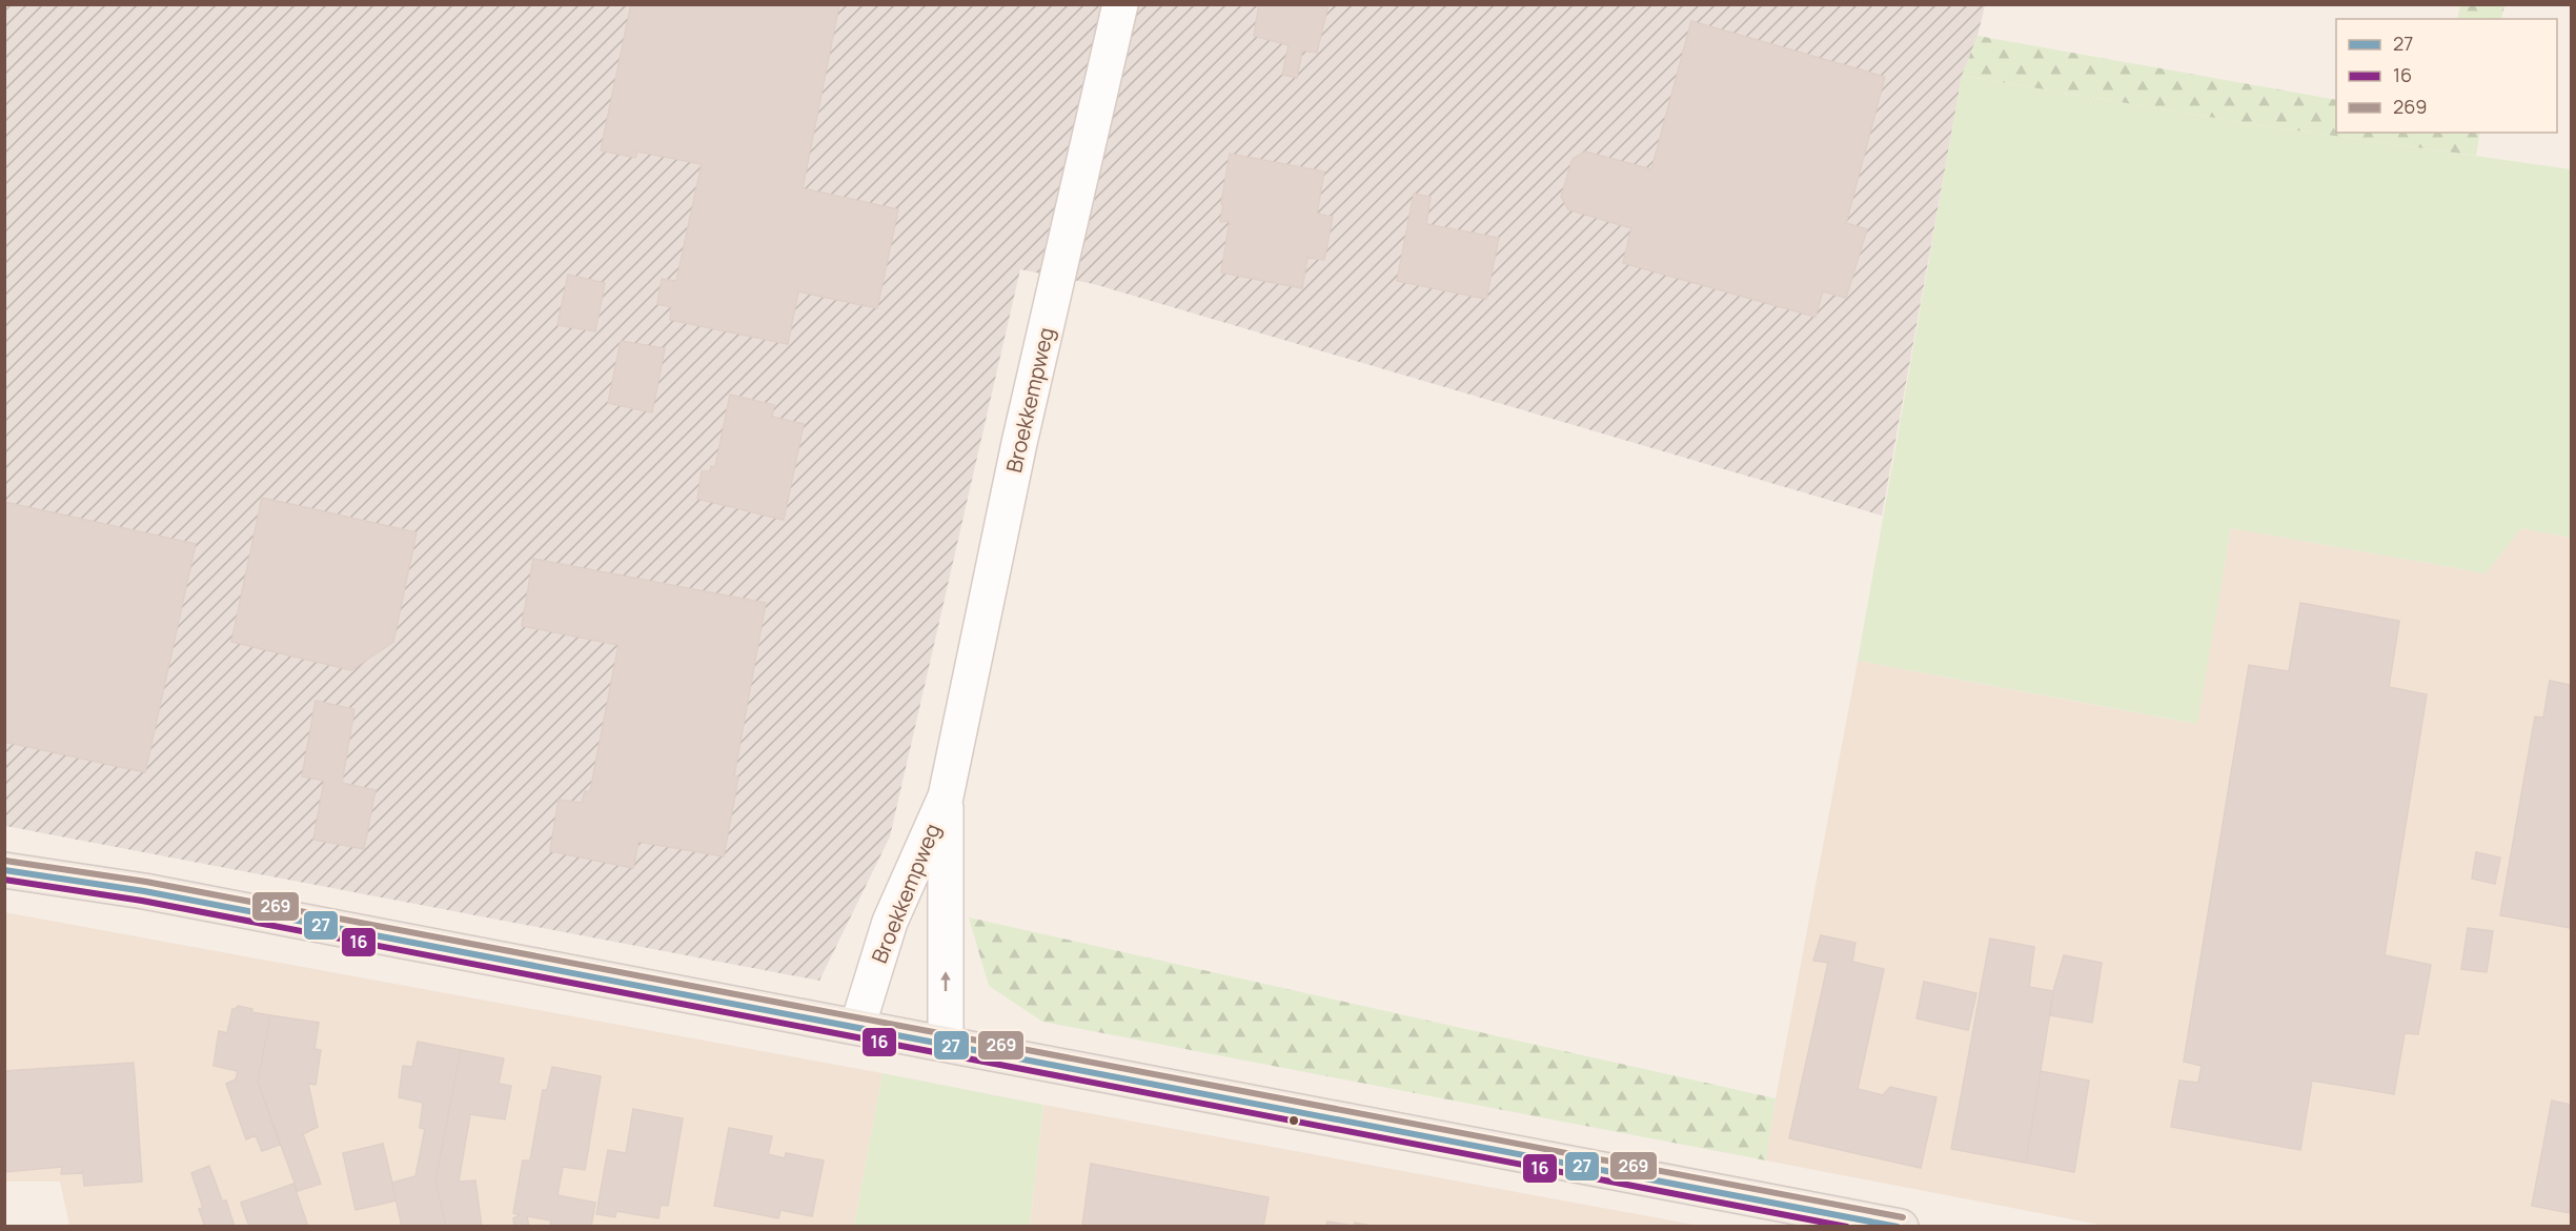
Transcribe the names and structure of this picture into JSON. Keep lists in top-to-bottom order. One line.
{"streets":{"street":["Broekkempweg"]},"lines":["transit line 269","transit line 27","transit line 16"],"legend":["27","16","269"]}
